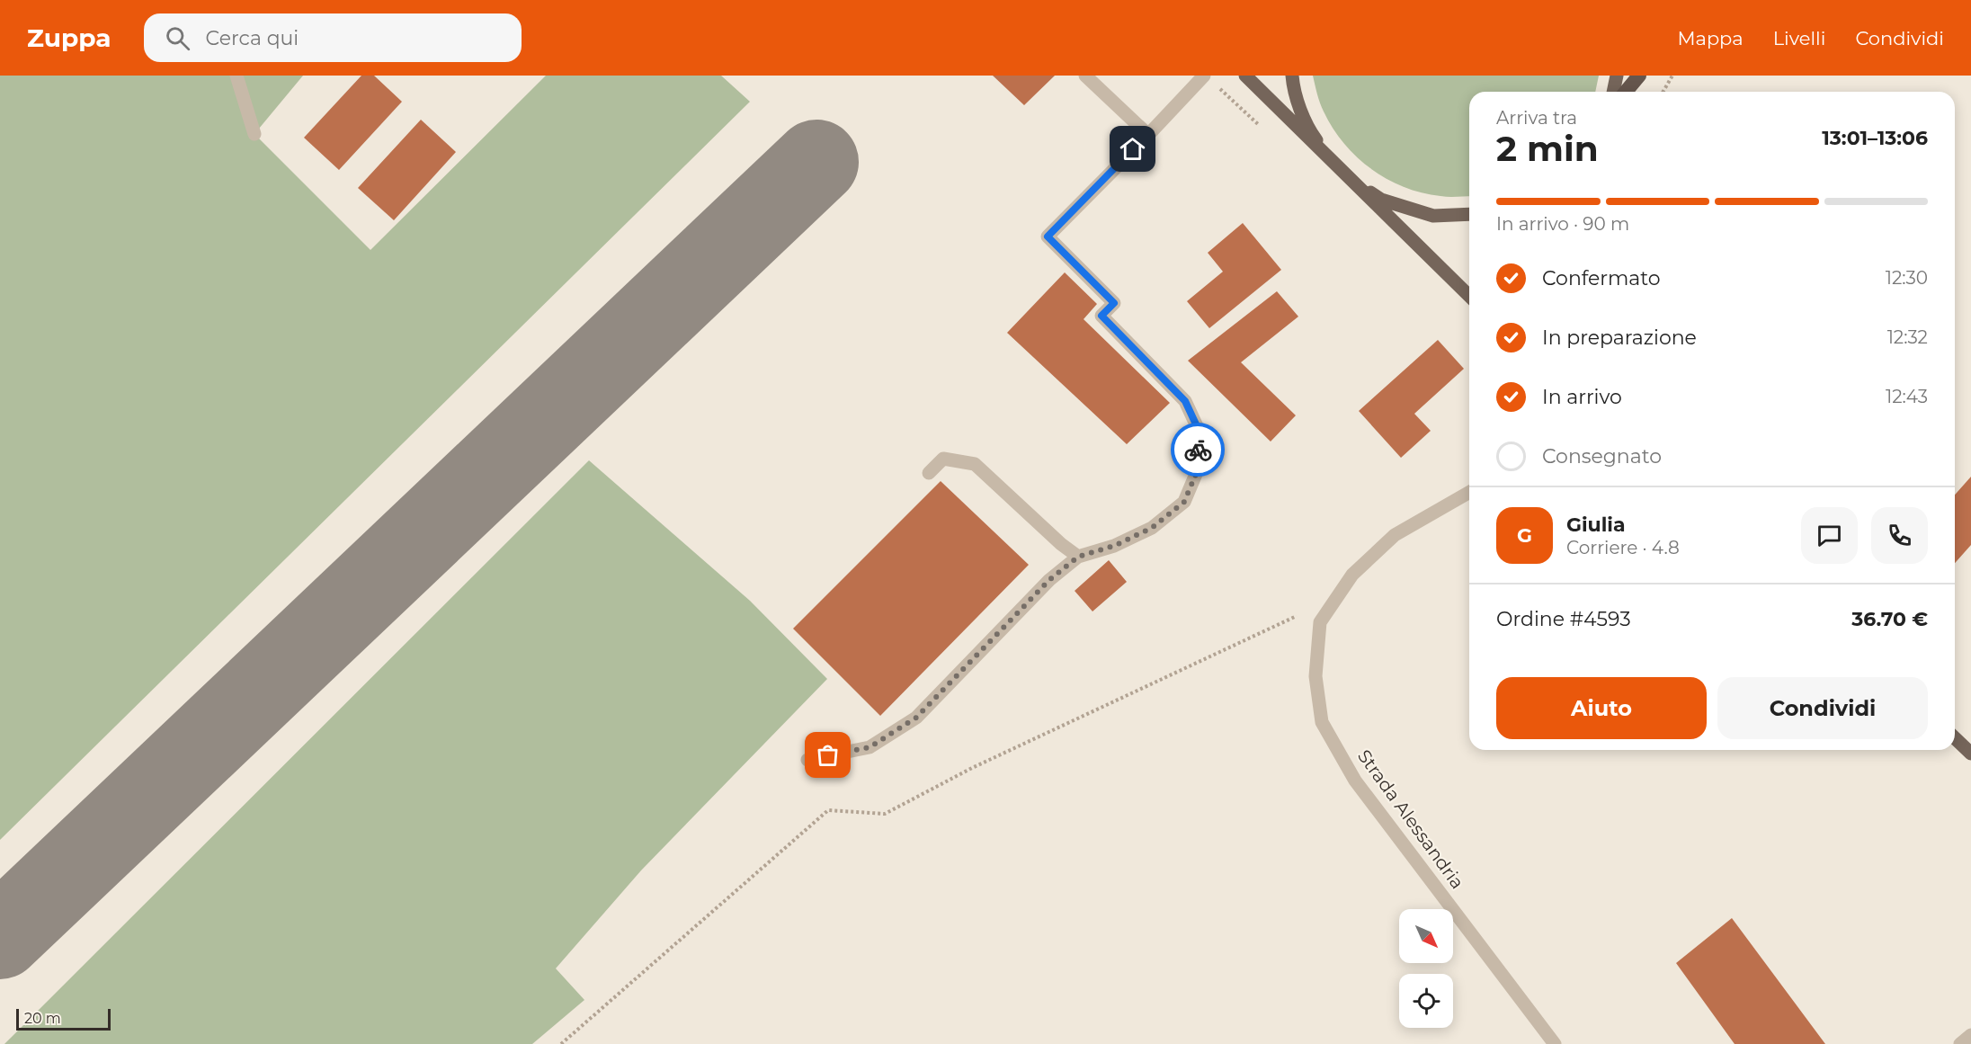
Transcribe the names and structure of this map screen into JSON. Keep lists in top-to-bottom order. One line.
{"streets":{"street":["Strada Alessandria"]},"scale_bar":"20 m","north":"bottom right","page":{"header":"Zuppa","search":"Cerca qui","nav":["Mappa","Livelli","Condividi"],"heading":["2 min","Arriva tra","13:01–13:06"],"panel":["Giulia","Corriere · 4.8","Ordine #4593","36.70 €"],"bar":"In arrivo · 90 m","list":[["Confermato","12:30"],["In preparazione","12:32"],["In arrivo","12:43"],"Consegnato"],"round":"G","buttons":["Aiuto","Condividi"],"scale":"20 m"}}
